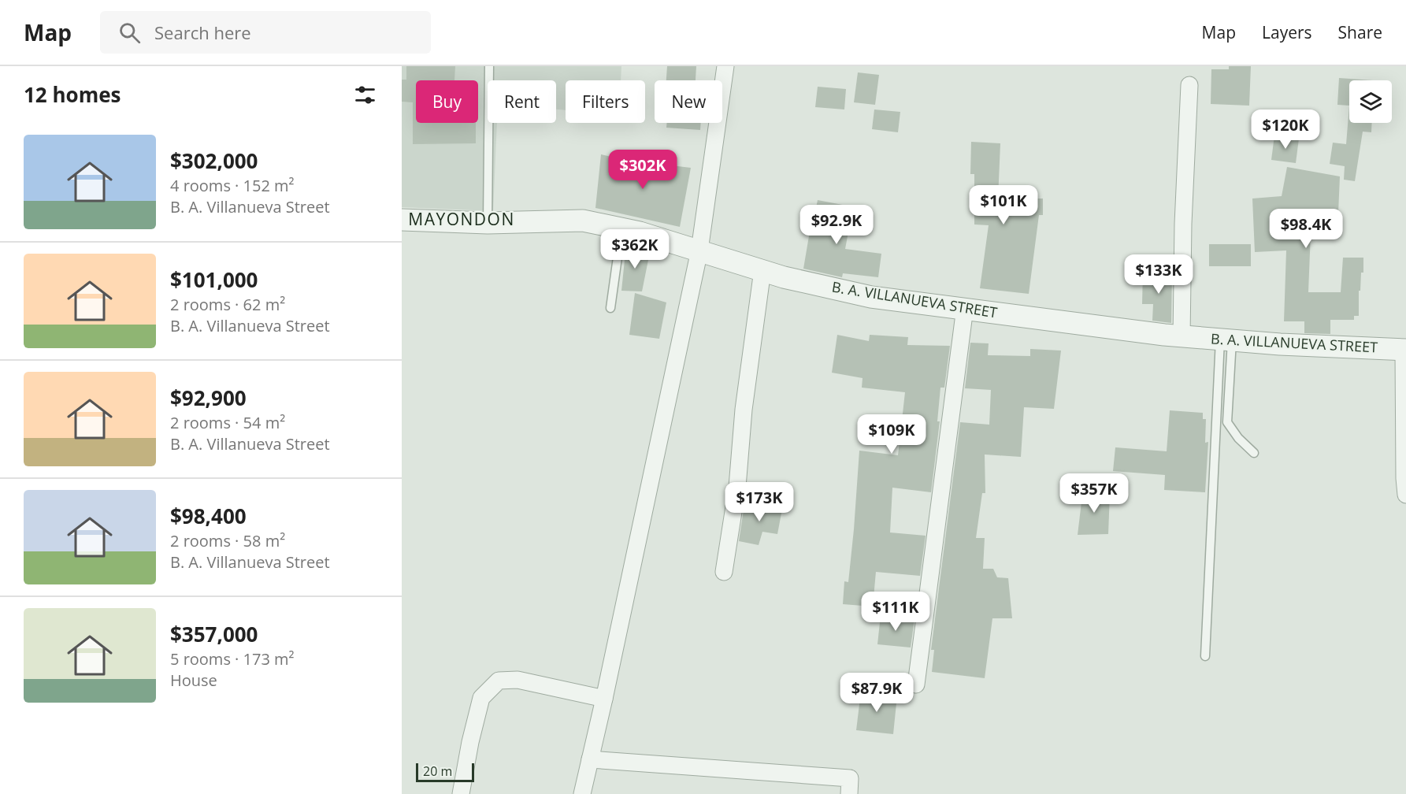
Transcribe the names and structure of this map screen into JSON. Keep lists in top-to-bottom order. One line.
{"streets":{"street":["B. A. VILLANUEVA STREET"]},"districts":["MAYONDON"],"scale_bar":"20 m","page":{"header":"Map","search":"Search here","nav":["Map","Layers","Share"],"heading":"12 homes","chip":["Buy","Rent","Filters","New"],"price":["$120K","$302K","$101K","$92.9K","$98.4K","$362K","$133K","$109K","$357K","$173K","$111K","$87.9K"],"list":[{"name":"$302,000","note":"4 rooms · 152 m² · B. A. Villanueva Street"},{"name":"$101,000","note":"2 rooms · 62 m² · B. A. Villanueva Street"},{"name":"$92,900","note":"2 rooms · 54 m² · B. A. Villanueva Street"},{"name":"$98,400","note":"2 rooms · 58 m² · B. A. Villanueva Street"},{"name":"$357,000","note":"5 rooms · 173 m² · House"}],"scale":"20 m"}}
